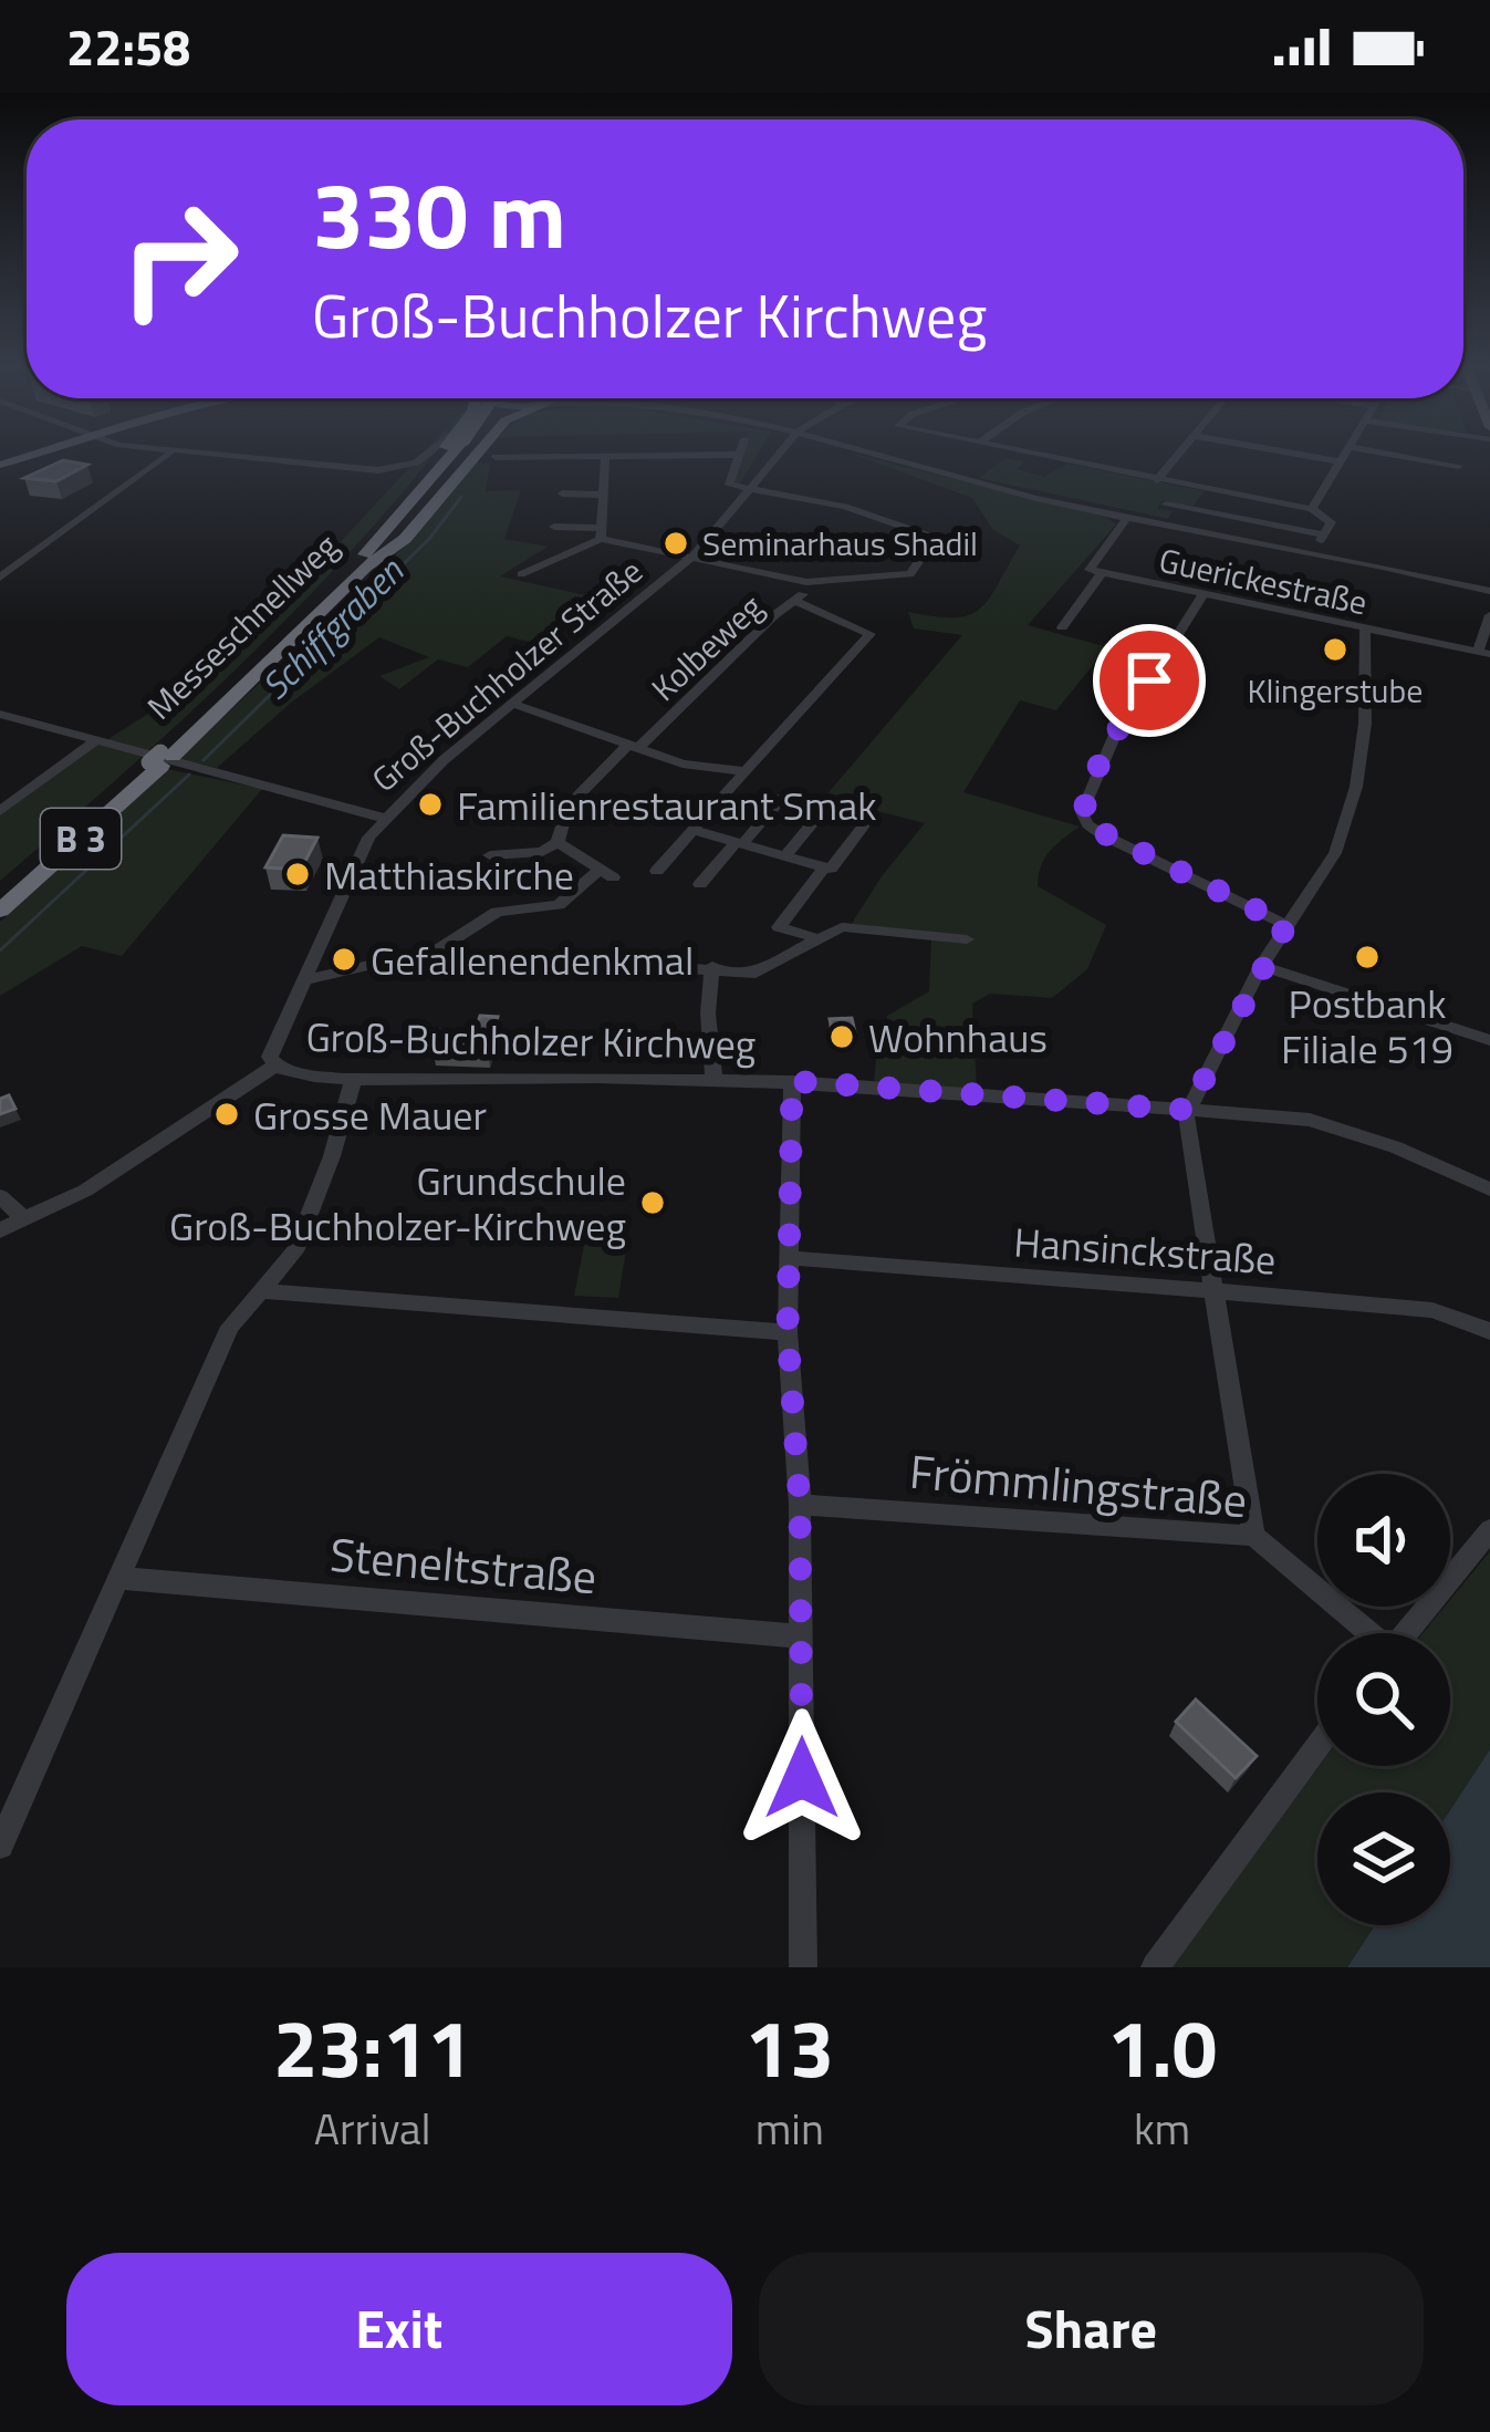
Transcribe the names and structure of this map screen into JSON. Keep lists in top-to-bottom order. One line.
{"streets":{"highway":["Messeschnellweg","B 3"],"street":["Guerickestraße","Kolbeweg","Groß-Buchholzer Straße","Groß-Buchholzer Kirchweg","Hansinckstraße","Frömmlingstraße","Steneltstraße"]},"crossings":[["Groß-Buchholzer Straße","Groß-Buchholzer Kirchweg"]],"water":["Schiffgraben"],"places":["Seminarhaus Shadil","Klingerstube","Familienrestaurant Smak","Matthiaskirche","Postbank Filiale 519","Gefallenendenkmal","Wohnhaus","Grosse Mauer","Grundschule Groß-Buchholzer-Kirchweg"],"page":{"status":"22:58","turn":["330 m","Groß-Buchholzer Kirchweg"],"eta":["23:11","Arrival","13","min","1.0","km"],"buttons":["Exit","Share"]}}
